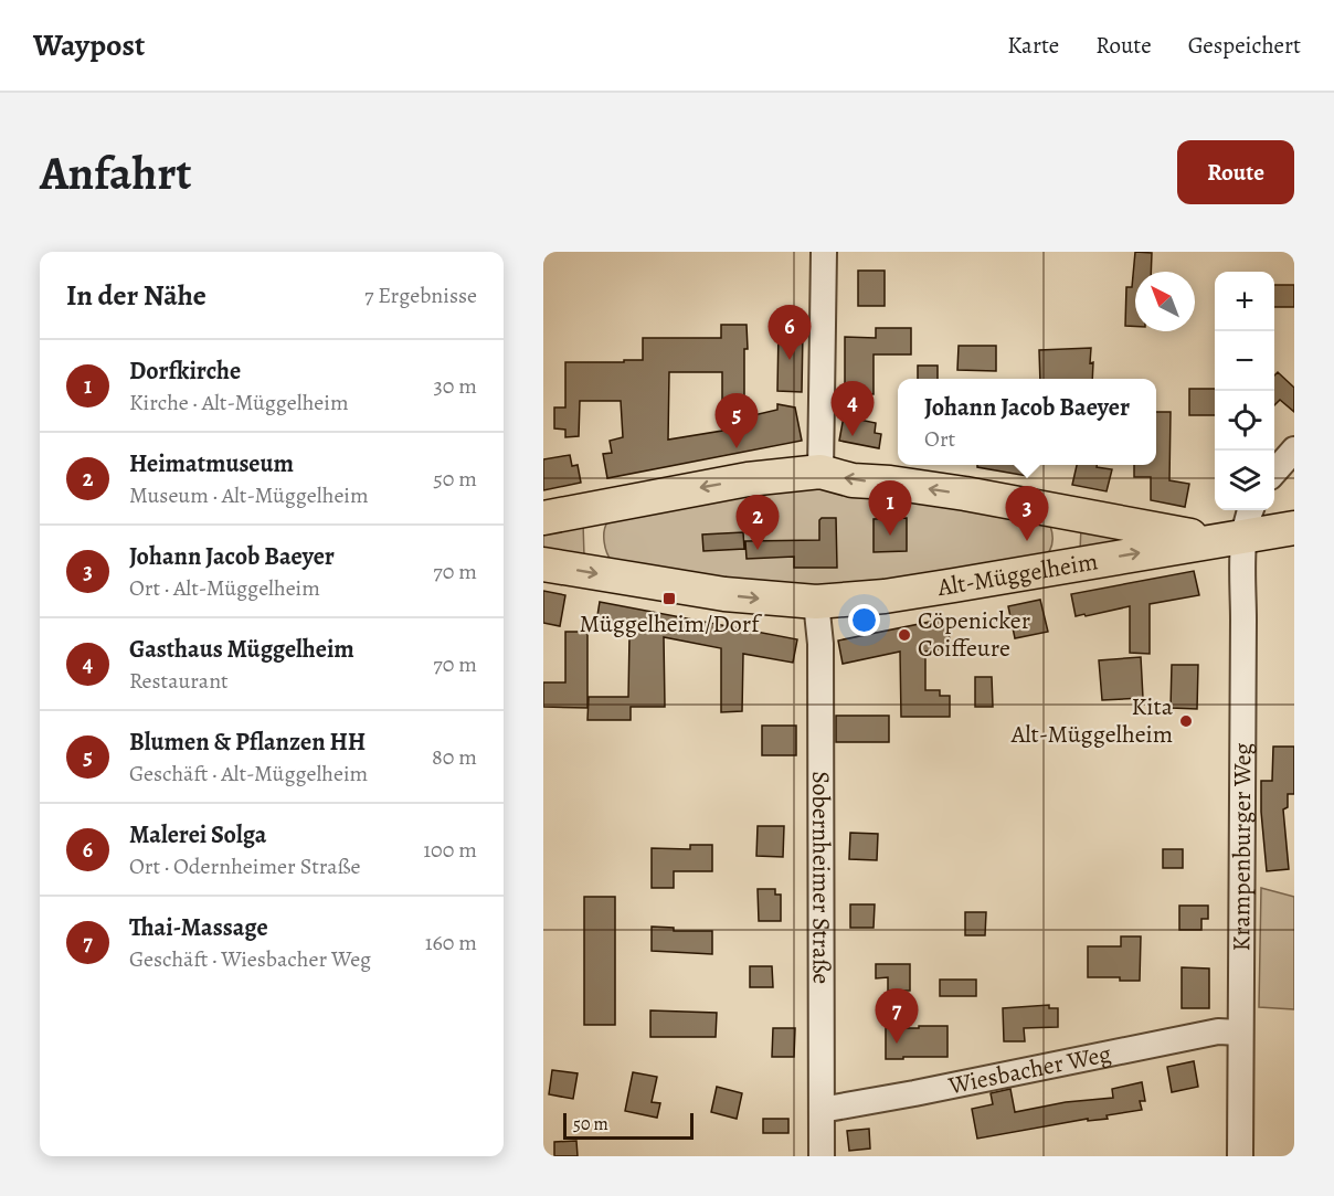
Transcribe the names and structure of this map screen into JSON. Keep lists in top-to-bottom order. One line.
{"streets":{"main road":["Alt-Müggelheim"],"street":["Krampenburger Weg","Sobernheimer Straße","Wiesbacher Weg"]},"crossings":[["Alt-Müggelheim","Krampenburger Weg"],["Alt-Müggelheim","Sobernheimer Straße"],["Krampenburger Weg","Wiesbacher Weg"],["Sobernheimer Straße","Wiesbacher Weg"]],"places":{"transit":["Müggelheim/Dorf"],"other":["Cöpenicker Coiffeure","Kita Alt-Müggelheim"]},"scale_bar":"50 m","north":"top left","page":{"header":"Waypost","nav":["Karte","Route","Gespeichert"],"buttons":"Route","title":"Anfahrt","heading":["In der Nähe","7 Ergebnisse"],"map_buttons":["+","−"],"pins":["6","4","5","1","3","2","7"],"list":[{"mark":"1","name":"Dorfkirche","note":"Kirche · Alt-Müggelheim","value":"30 m"},{"mark":"2","name":"Heimatmuseum","note":"Museum · Alt-Müggelheim","value":"50 m"},{"mark":"3","name":"Johann Jacob Baeyer","note":"Ort · Alt-Müggelheim","value":"70 m"},{"mark":"4","name":"Gasthaus Müggelheim","note":"Restaurant","value":"70 m"},{"mark":"5","name":"Blumen & Pflanzen HH","note":"Geschäft · Alt-Müggelheim","value":"80 m"},{"mark":"6","name":"Malerei Solga","note":"Ort · Odernheimer Straße","value":"100 m"},{"mark":"7","name":"Thai-Massage","note":"Geschäft · Wiesbacher Weg","value":"160 m"}],"popup":["Johann Jacob Baeyer","Ort"],"scale":"50 m"}}
